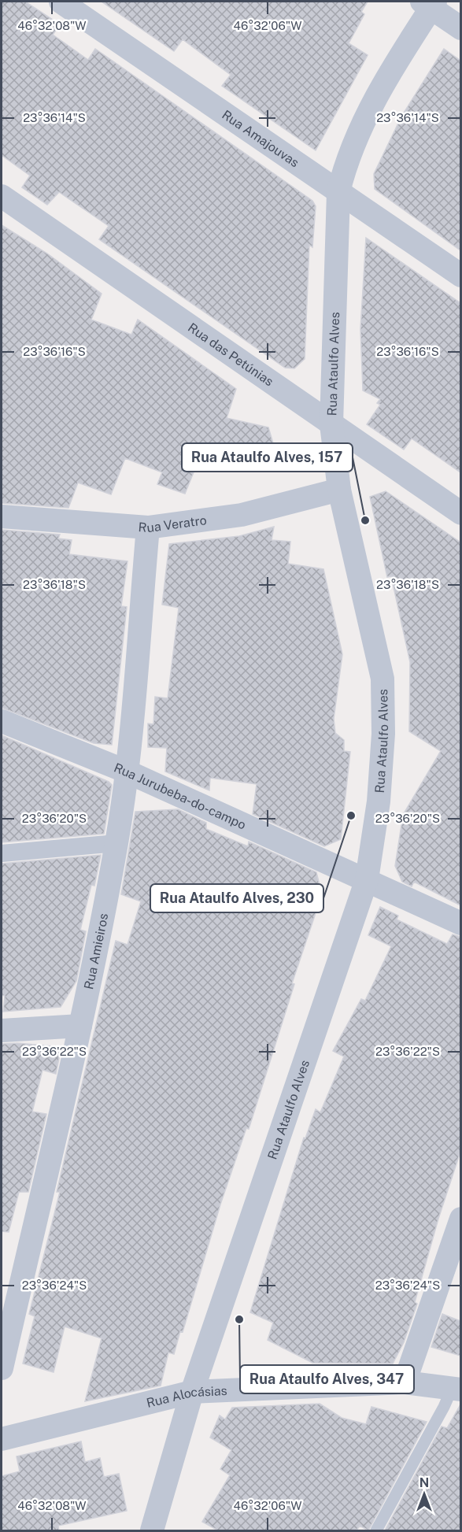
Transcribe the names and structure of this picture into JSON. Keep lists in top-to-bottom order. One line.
{"streets":{"street":["Rua Amajouvas","Rua das Petúnias","Rua Ataulfo Alves","Rua Veratro","Rua Jurubeba-do-campo","Rua Amieiros","Rua Alocásias"]},"crossings":[["Rua Amajouvas","Rua Ataulfo Alves"],["Rua das Petúnias","Rua Ataulfo Alves"],["Rua Ataulfo Alves","Rua Veratro"],["Rua Ataulfo Alves","Rua Jurubeba-do-campo"],["Rua Ataulfo Alves","Rua Alocásias"],["Rua Veratro","Rua Amieiros"],["Rua Jurubeba-do-campo","Rua Amieiros"]],"places":["Rua Ataulfo Alves, 157","Rua Ataulfo Alves, 230","Rua Ataulfo Alves, 347"],"north":"top","coordinates":["46°32'08\"W","46°32'06\"W","23°36'14\"S","23°36'16\"S","23°36'18\"S","23°36'20\"S","23°36'22\"S","23°36'24\"S"]}
